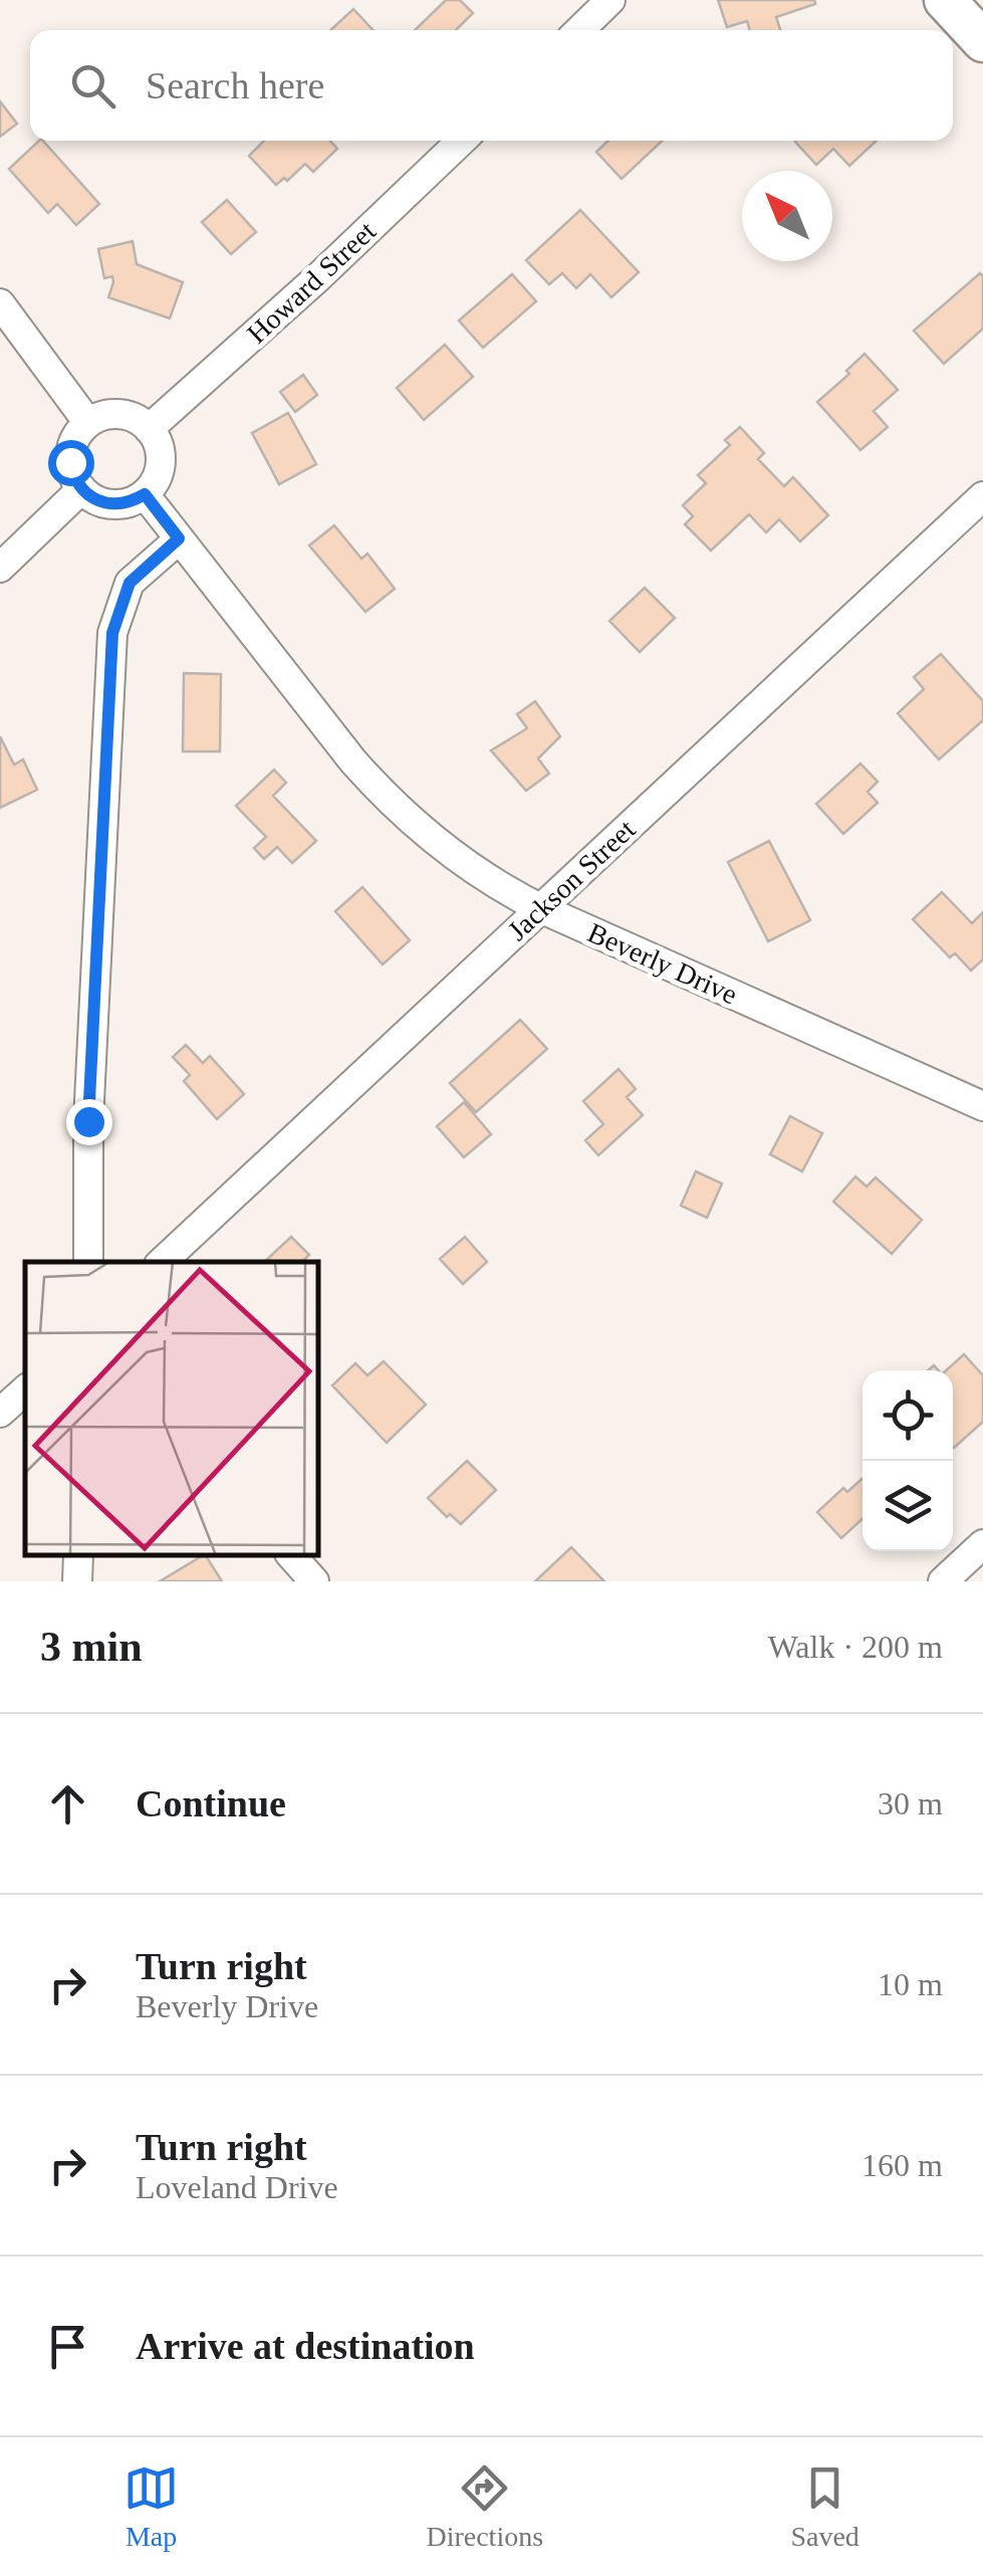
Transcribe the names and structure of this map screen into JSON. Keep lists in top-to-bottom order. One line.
{"streets":{"street":["Howard Street","Jackson Street","Beverly Drive"]},"crossings":[["Howard Street","Beverly Drive"],["Jackson Street","Beverly Drive"]],"north":"top left","page":{"search":"Search here","heading":["3 min","Walk · 200 m"],"list":[["Continue","30 m"],["Turn right","Beverly Drive","10 m"],["Turn right","Loveland Drive","160 m"],"Arrive at destination"],"nav":["Map","Directions","Saved"]}}
